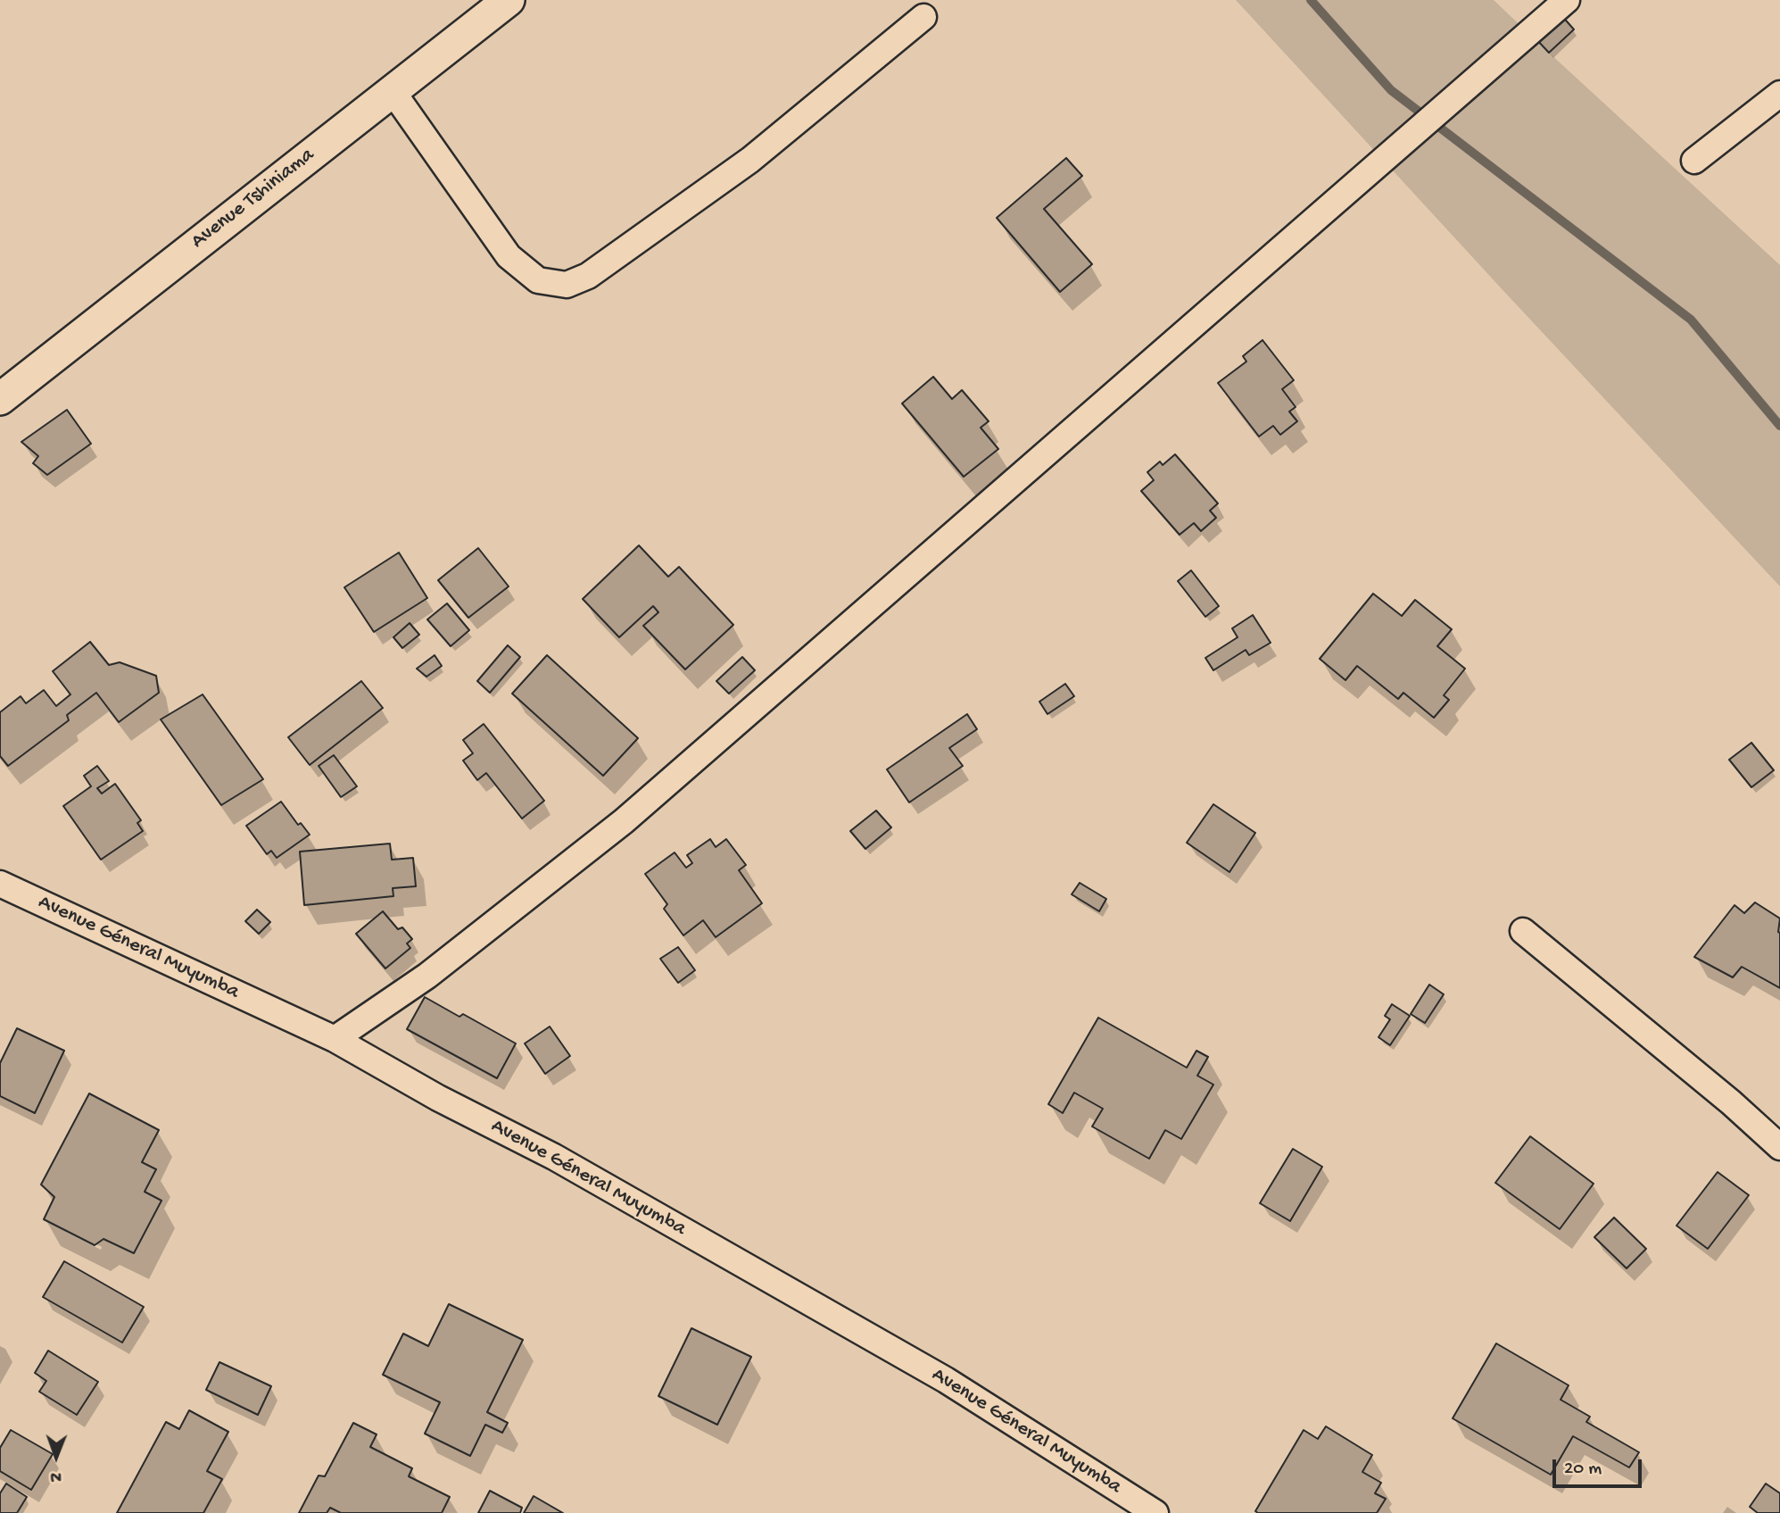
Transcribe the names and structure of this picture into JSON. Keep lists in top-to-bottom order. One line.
{"streets":{"street":["Avenue Tshiniama","Avenue Géneral Muyumba"]},"scale_bar":"20 m","north":"bottom"}
